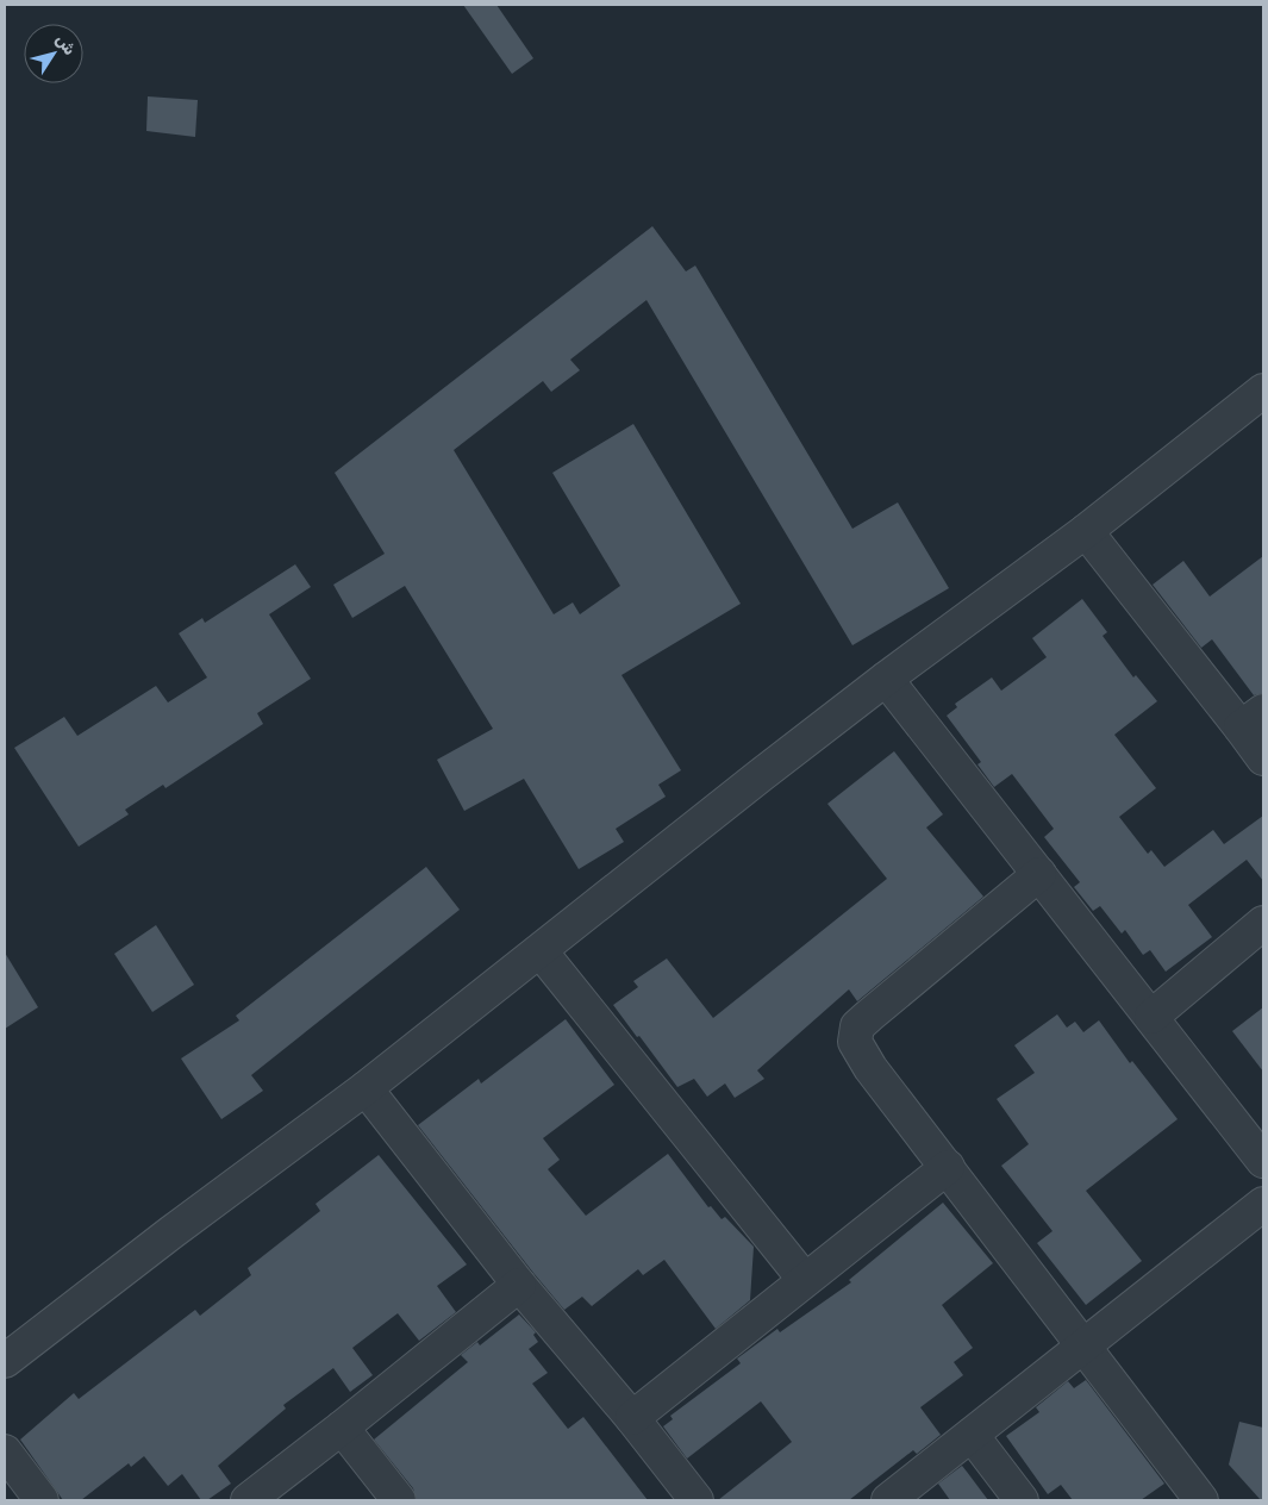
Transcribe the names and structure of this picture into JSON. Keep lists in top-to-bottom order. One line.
{"north":"top right"}
